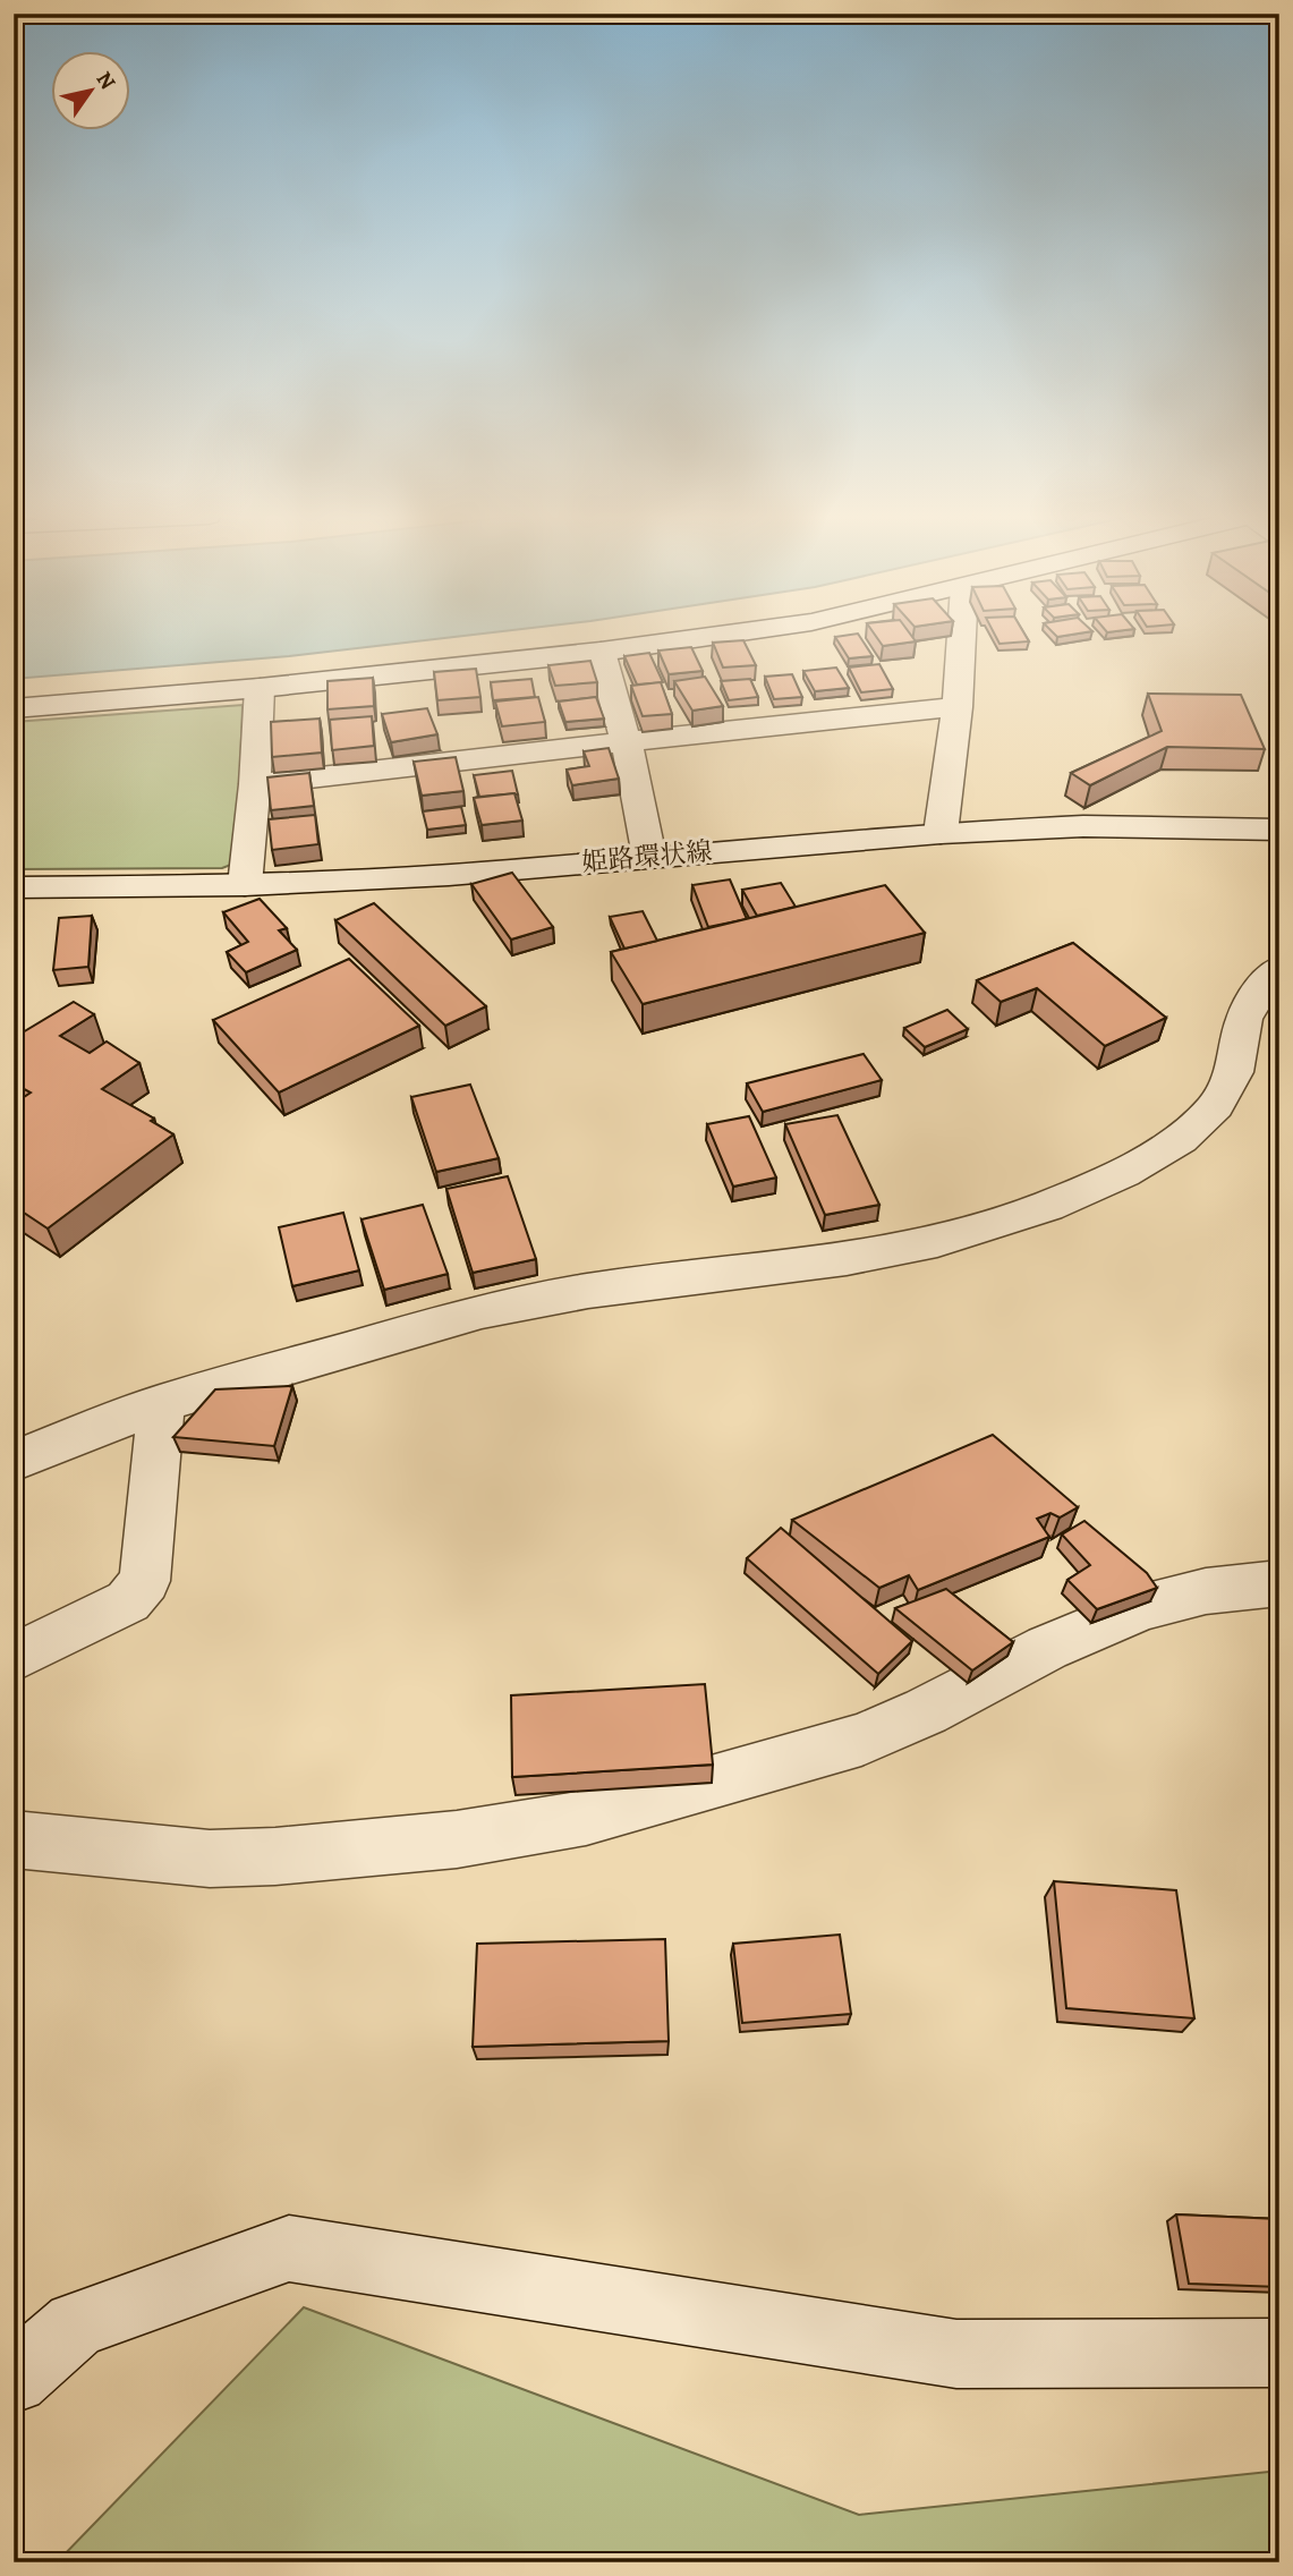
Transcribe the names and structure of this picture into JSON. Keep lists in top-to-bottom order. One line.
{"streets":{"street":["姫路環状線"]},"north":"top right"}
